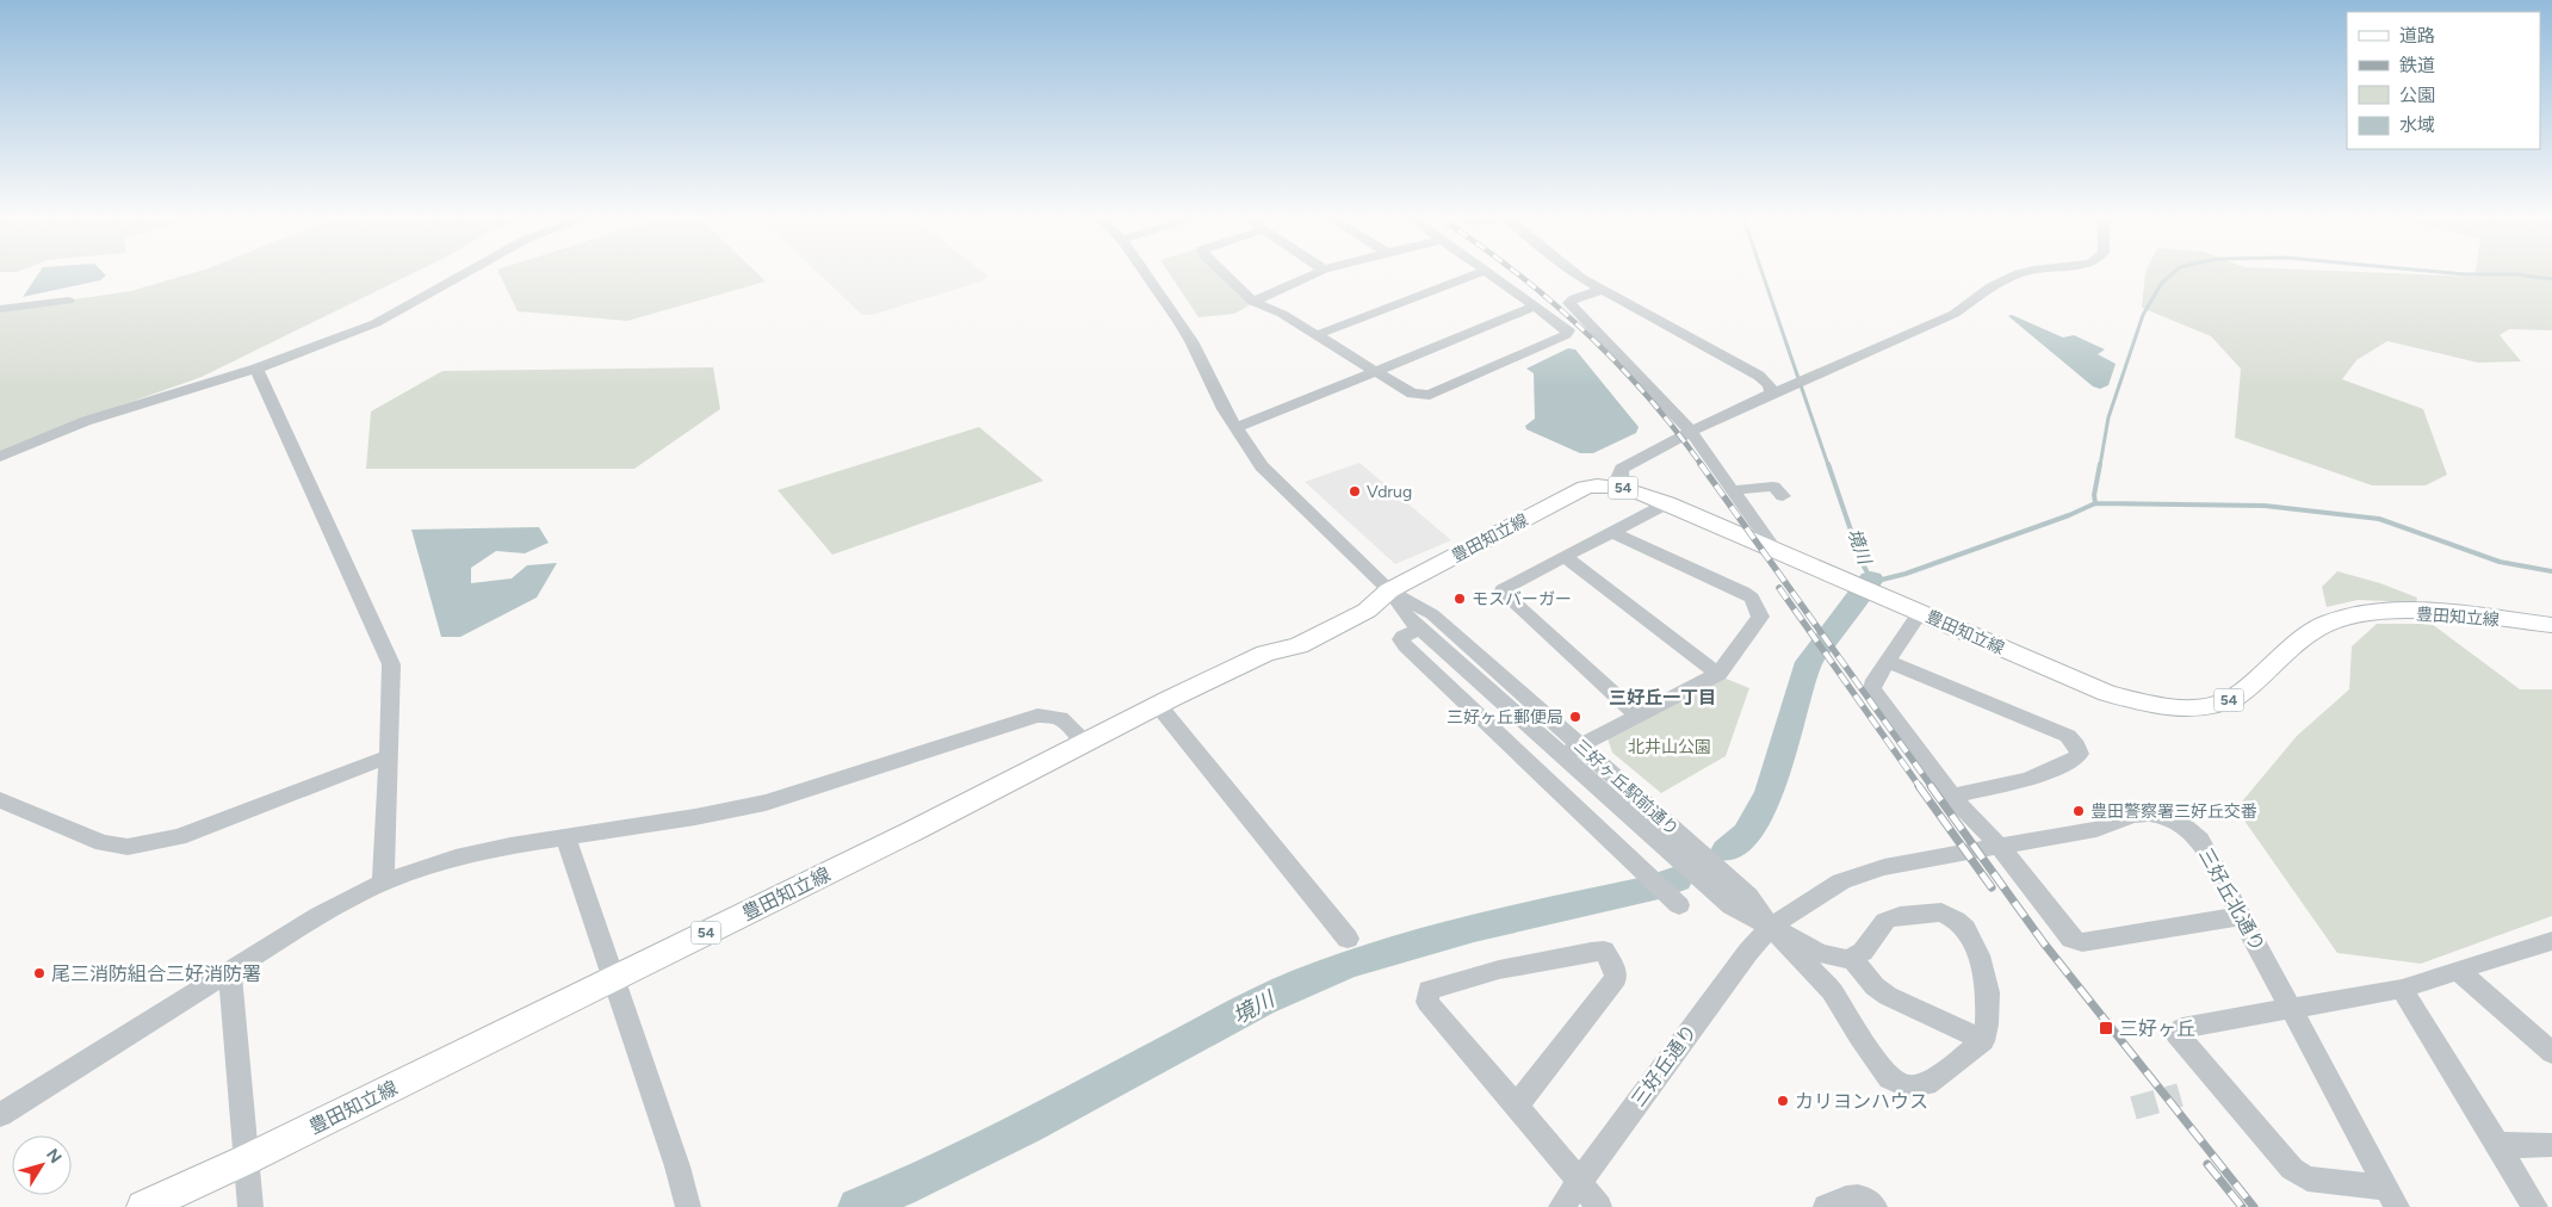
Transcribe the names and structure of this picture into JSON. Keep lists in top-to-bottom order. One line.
{"streets":{"main road":["54","豊田知立線"],"street":["三好ヶ丘駅前通り","三好丘北通り","三好丘通り"]},"crossings":[["豊田知立線","三好ヶ丘駅前通り"],["三好丘北通り","三好丘通り"]],"districts":["三好丘一丁目"],"water":["境川"],"parks":["北井山公園"],"places":{"other":["Vdrug","モスバーガー","三好ヶ丘郵便局","豊田警察署三好丘交番","尾三消防組合三好消防署","カリヨンハウス"],"transit":["三好ヶ丘"]},"legend":["道路","鉄道","公園","水域"],"north":"top right"}
